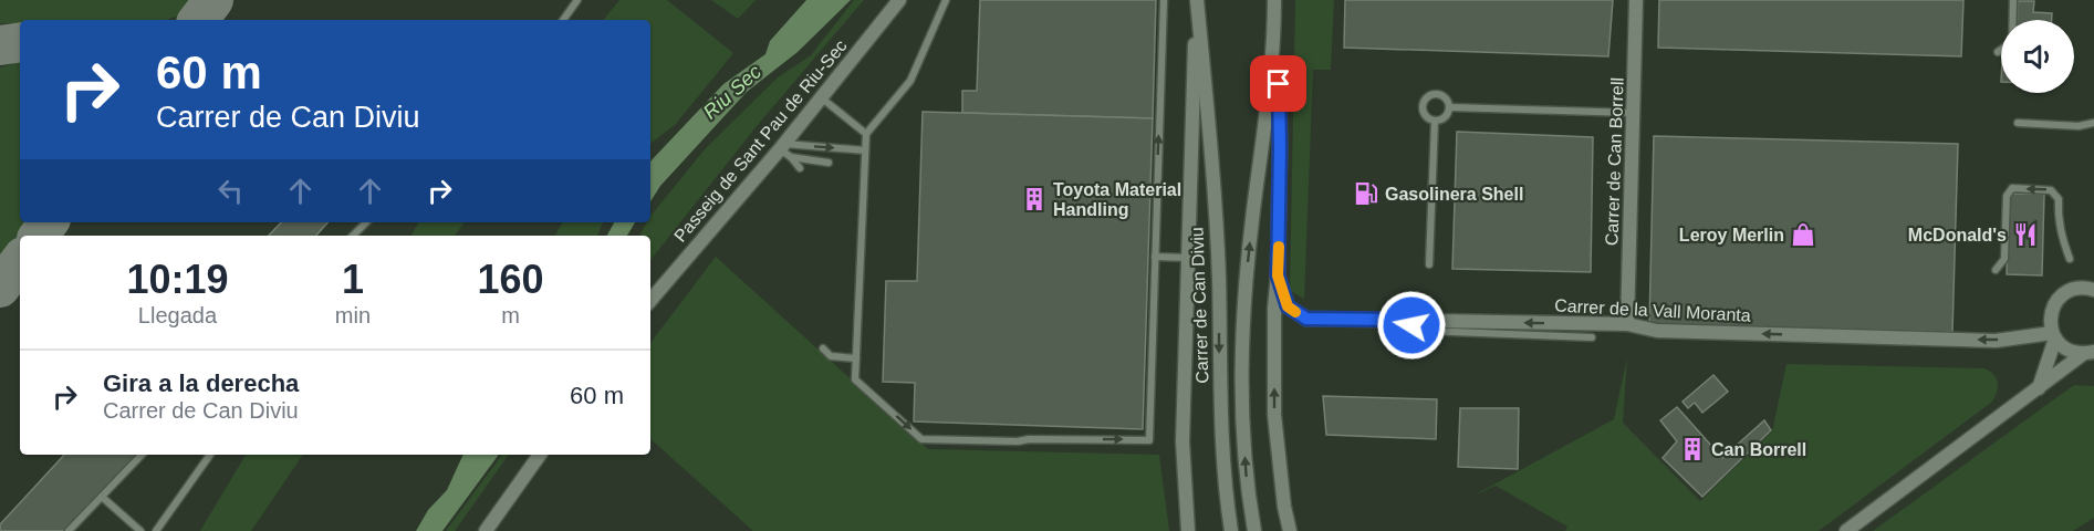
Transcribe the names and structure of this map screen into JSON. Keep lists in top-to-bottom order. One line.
{"streets":{"street":["Passeig de Sant Pau de Riu-Sec","Carrer de Can Borrell","Carrer de Can Diviu","Carrer de la Vall Moranta"]},"crossings":[["Carrer de Can Borrell","Carrer de la Vall Moranta"]],"one_way":["Carrer de la Vall Moranta"],"water":["Riu Sec"],"places":{"fuel station":["Gasolinera Shell"],"building":["Toyota Material Handling","Can Borrell"],"shop":["Leroy Merlin"],"restaurant":["McDonald's"]},"page":{"turn":["60 m","Carrer de Can Diviu"],"eta":["10:19","Llegada","1","min","160","m"],"list":[{"name":"Gira a la derecha","note":"Carrer de Can Diviu","value":"60 m"}]}}
